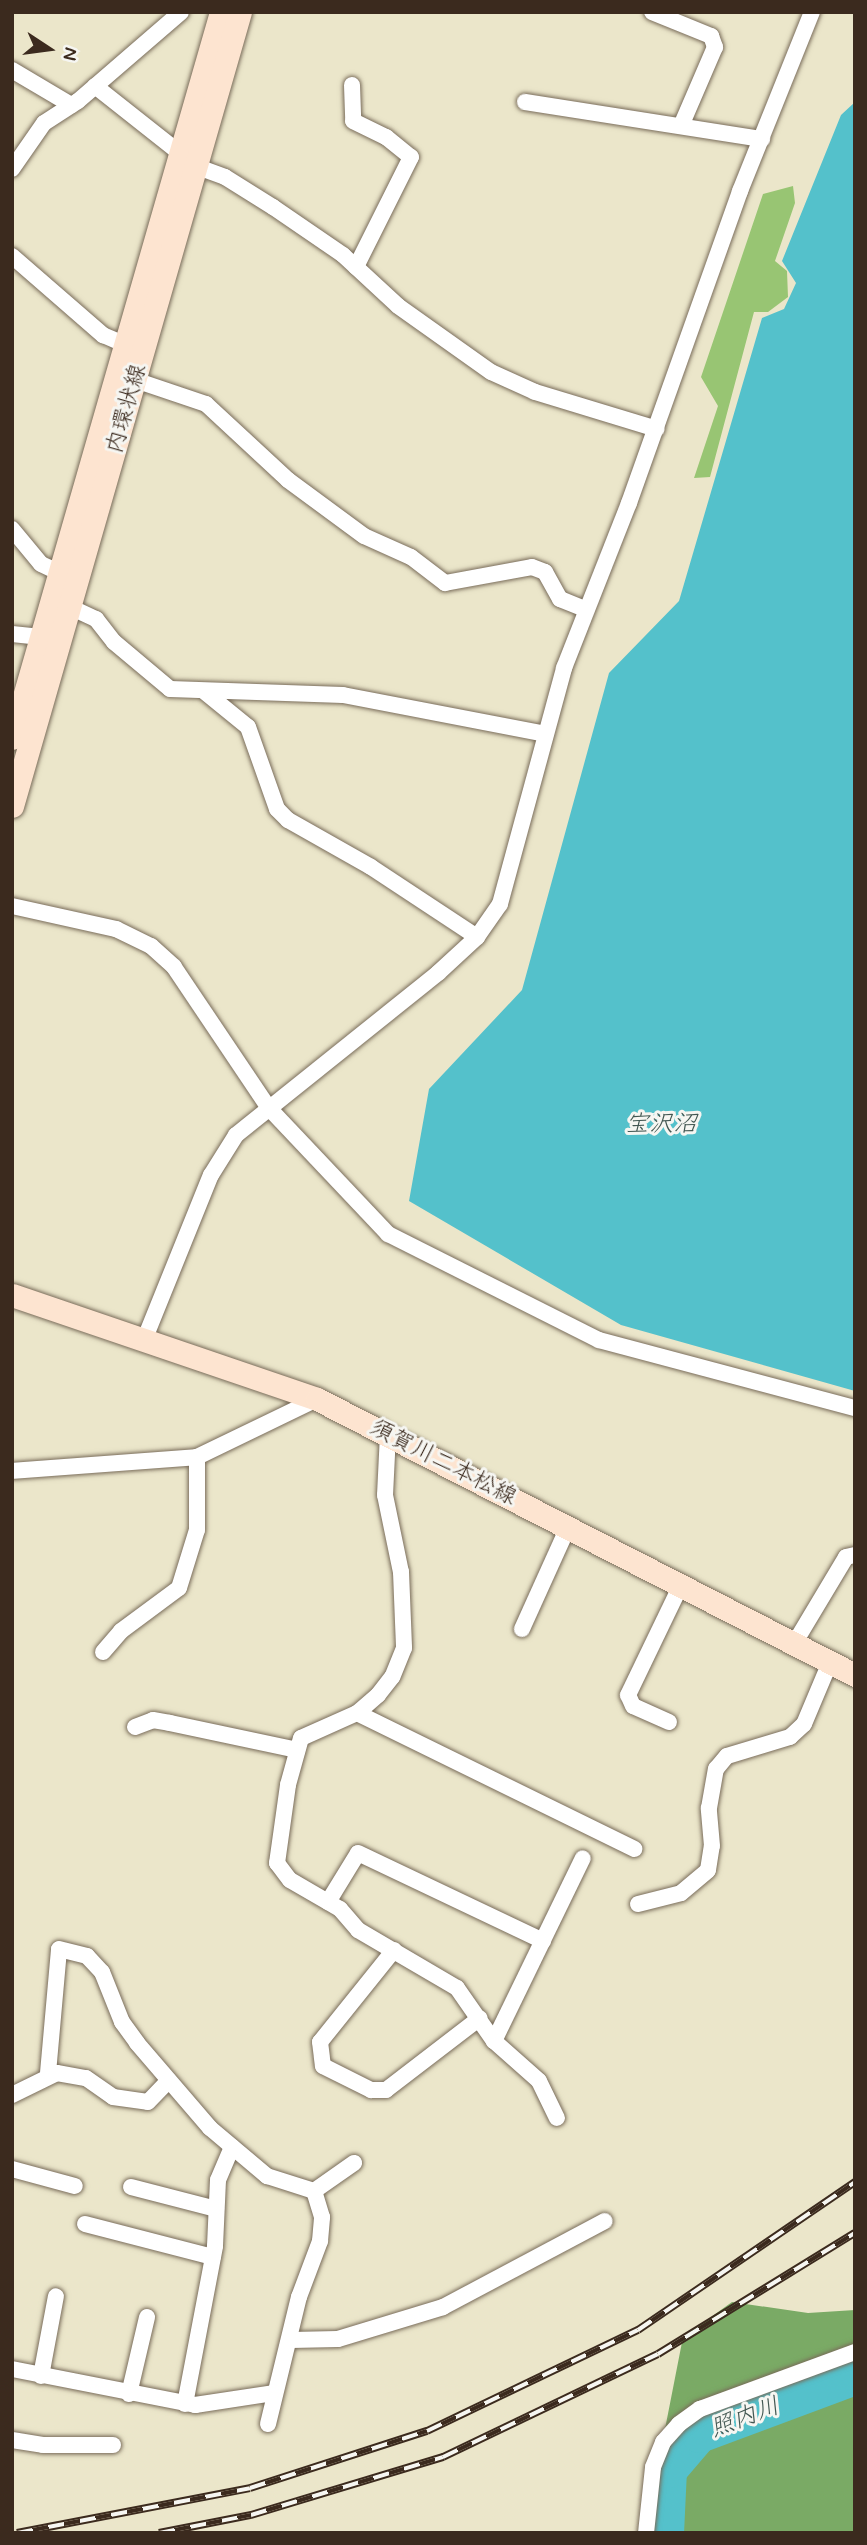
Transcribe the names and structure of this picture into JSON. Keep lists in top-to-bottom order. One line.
{"streets":{"street":["内環状線","須賀川二本松線"]},"water":["宝沢沼","照内川"],"north":"right"}
